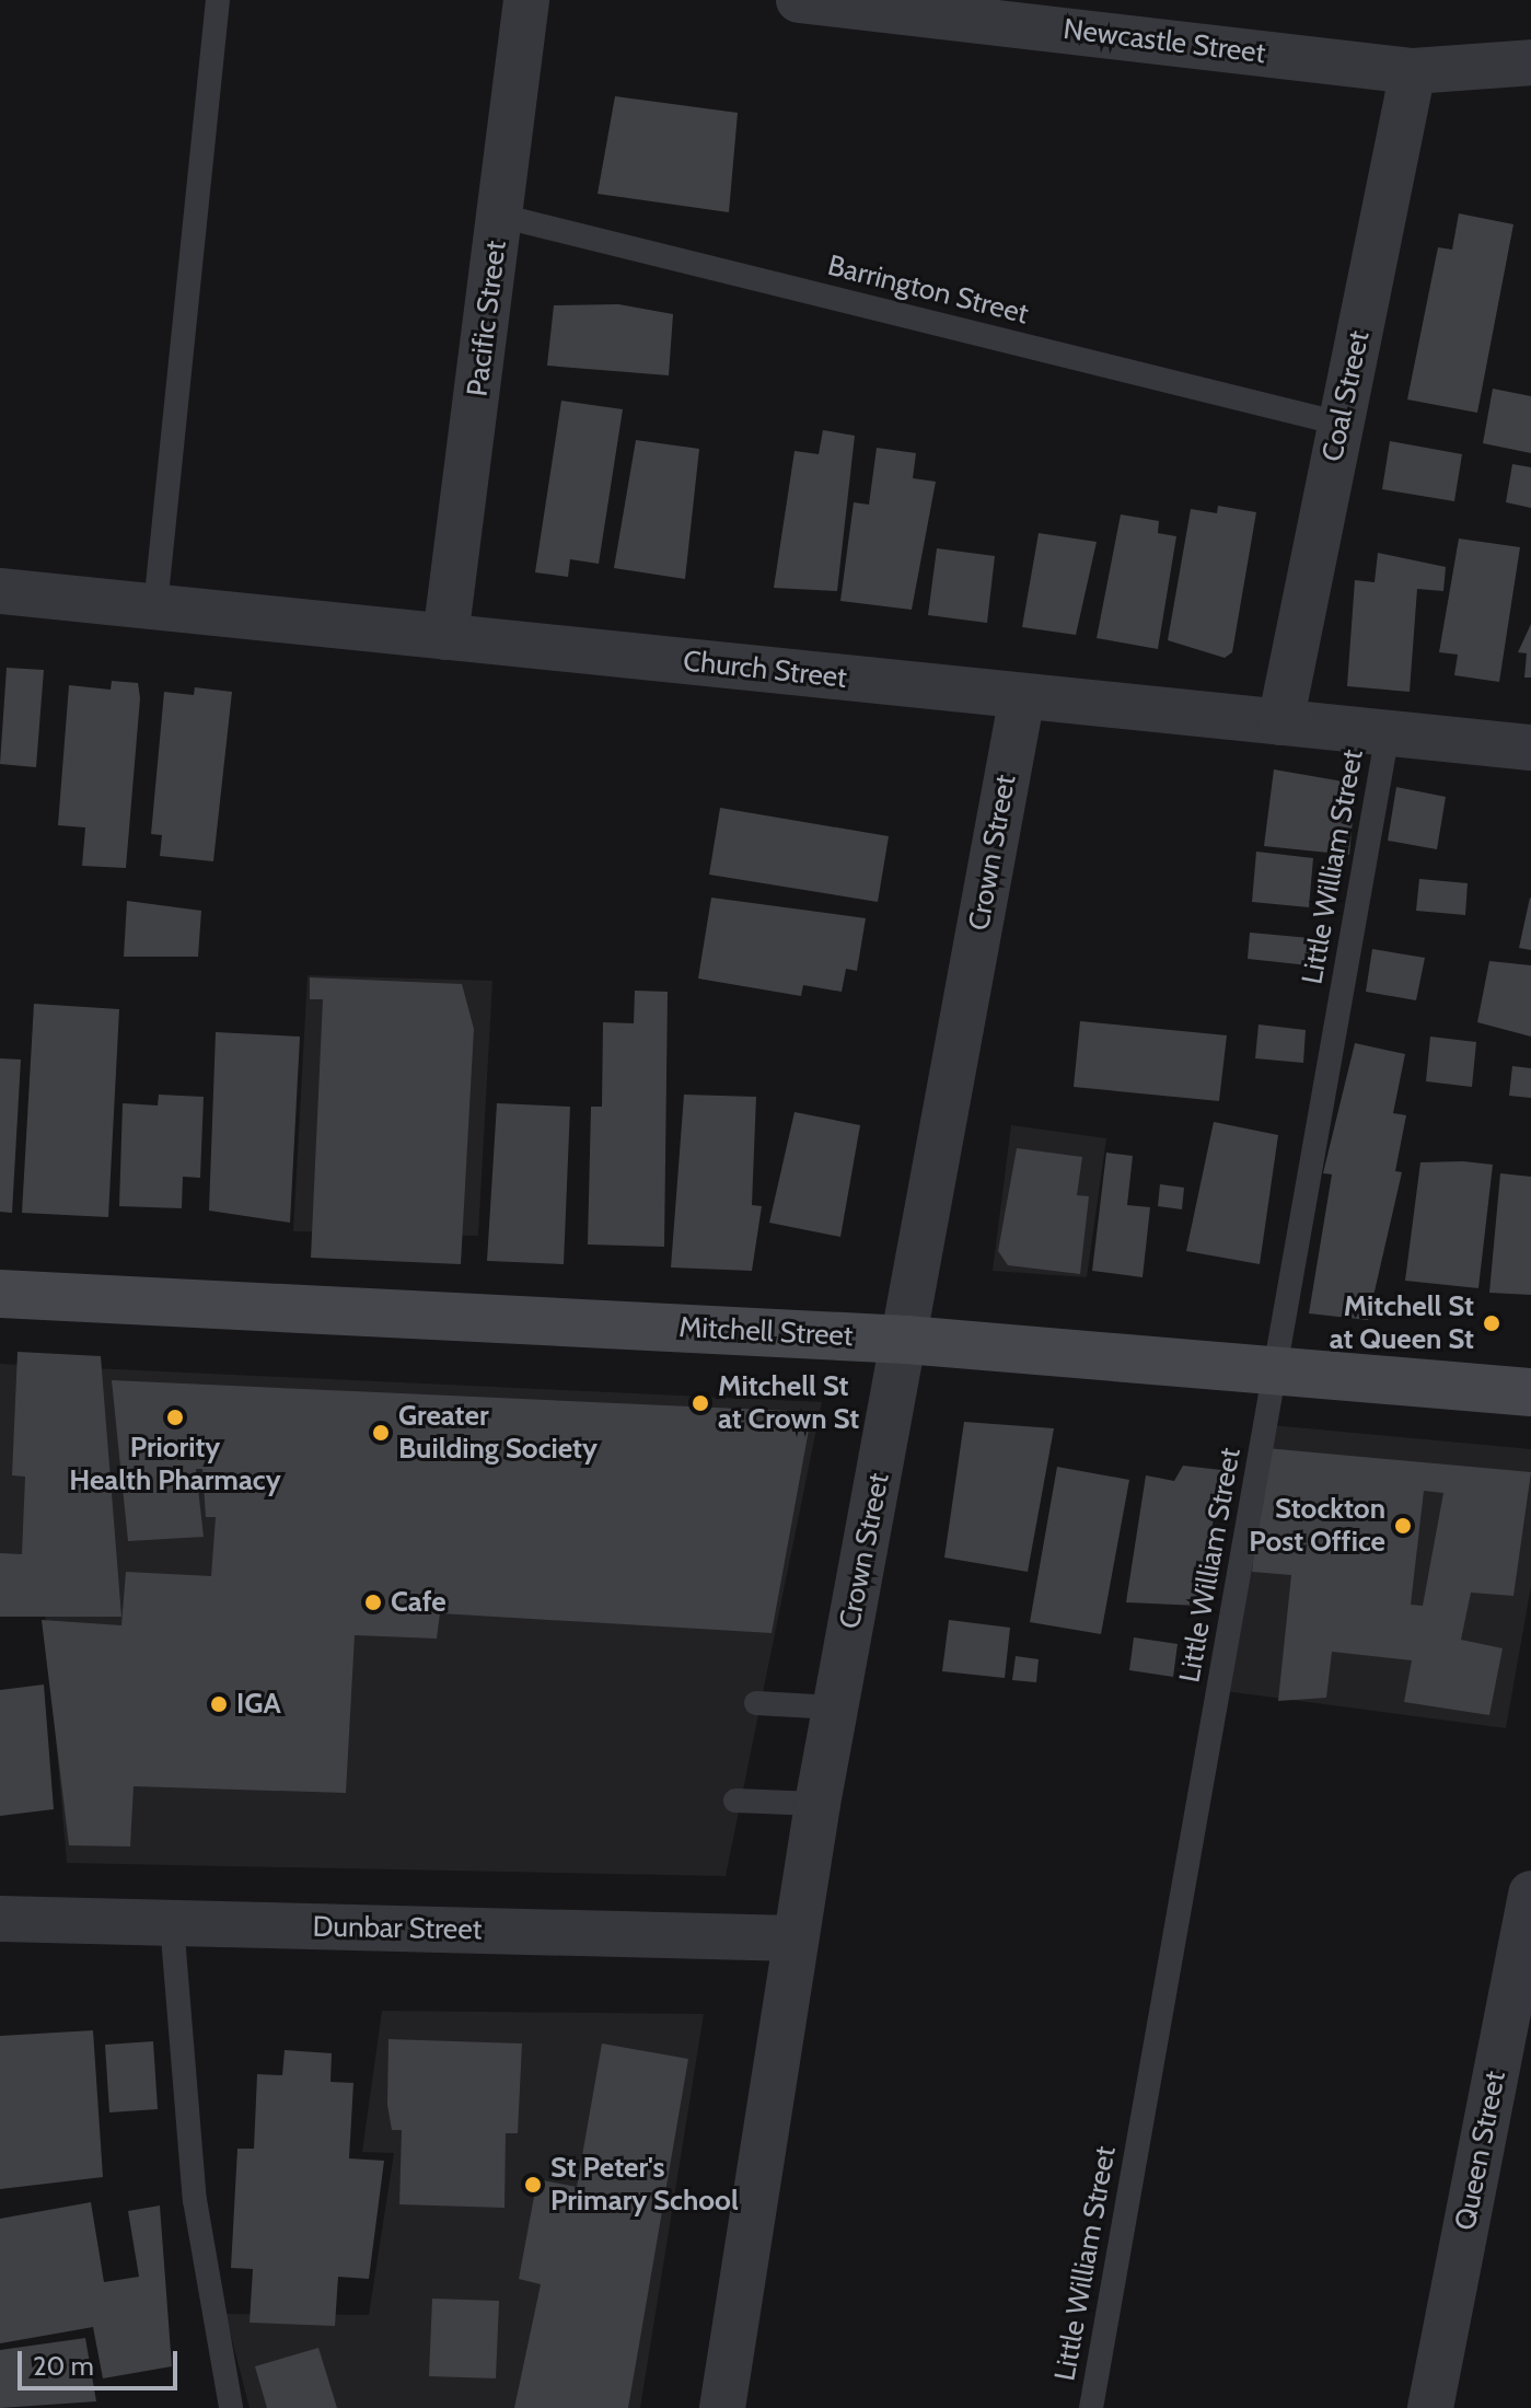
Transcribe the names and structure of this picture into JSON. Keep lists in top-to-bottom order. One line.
{"streets":{"street":["Newcastle Street","Pacific Street","Coal Street","Church Street","Crown Street","Mitchell Street","Dunbar Street","Queen Street"],"lane":["Barrington Street","Little William Street"]},"crossings":[["Newcastle Street","Coal Street"],["Barrington Street","Pacific Street"],["Barrington Street","Coal Street"],["Pacific Street","Church Street"],["Coal Street","Church Street"],["Church Street","Crown Street"],["Church Street","Little William Street"],["Crown Street","Mitchell Street"],["Crown Street","Dunbar Street"],["Little William Street","Mitchell Street"]],"places":["Mitchell St at Queen St","Mitchell St at Crown St","Priority Health Pharmacy","Greater Building Society","Stockton Post Office","Cafe","IGA","St Peter's Primary School"],"scale_bar":"20 m"}
